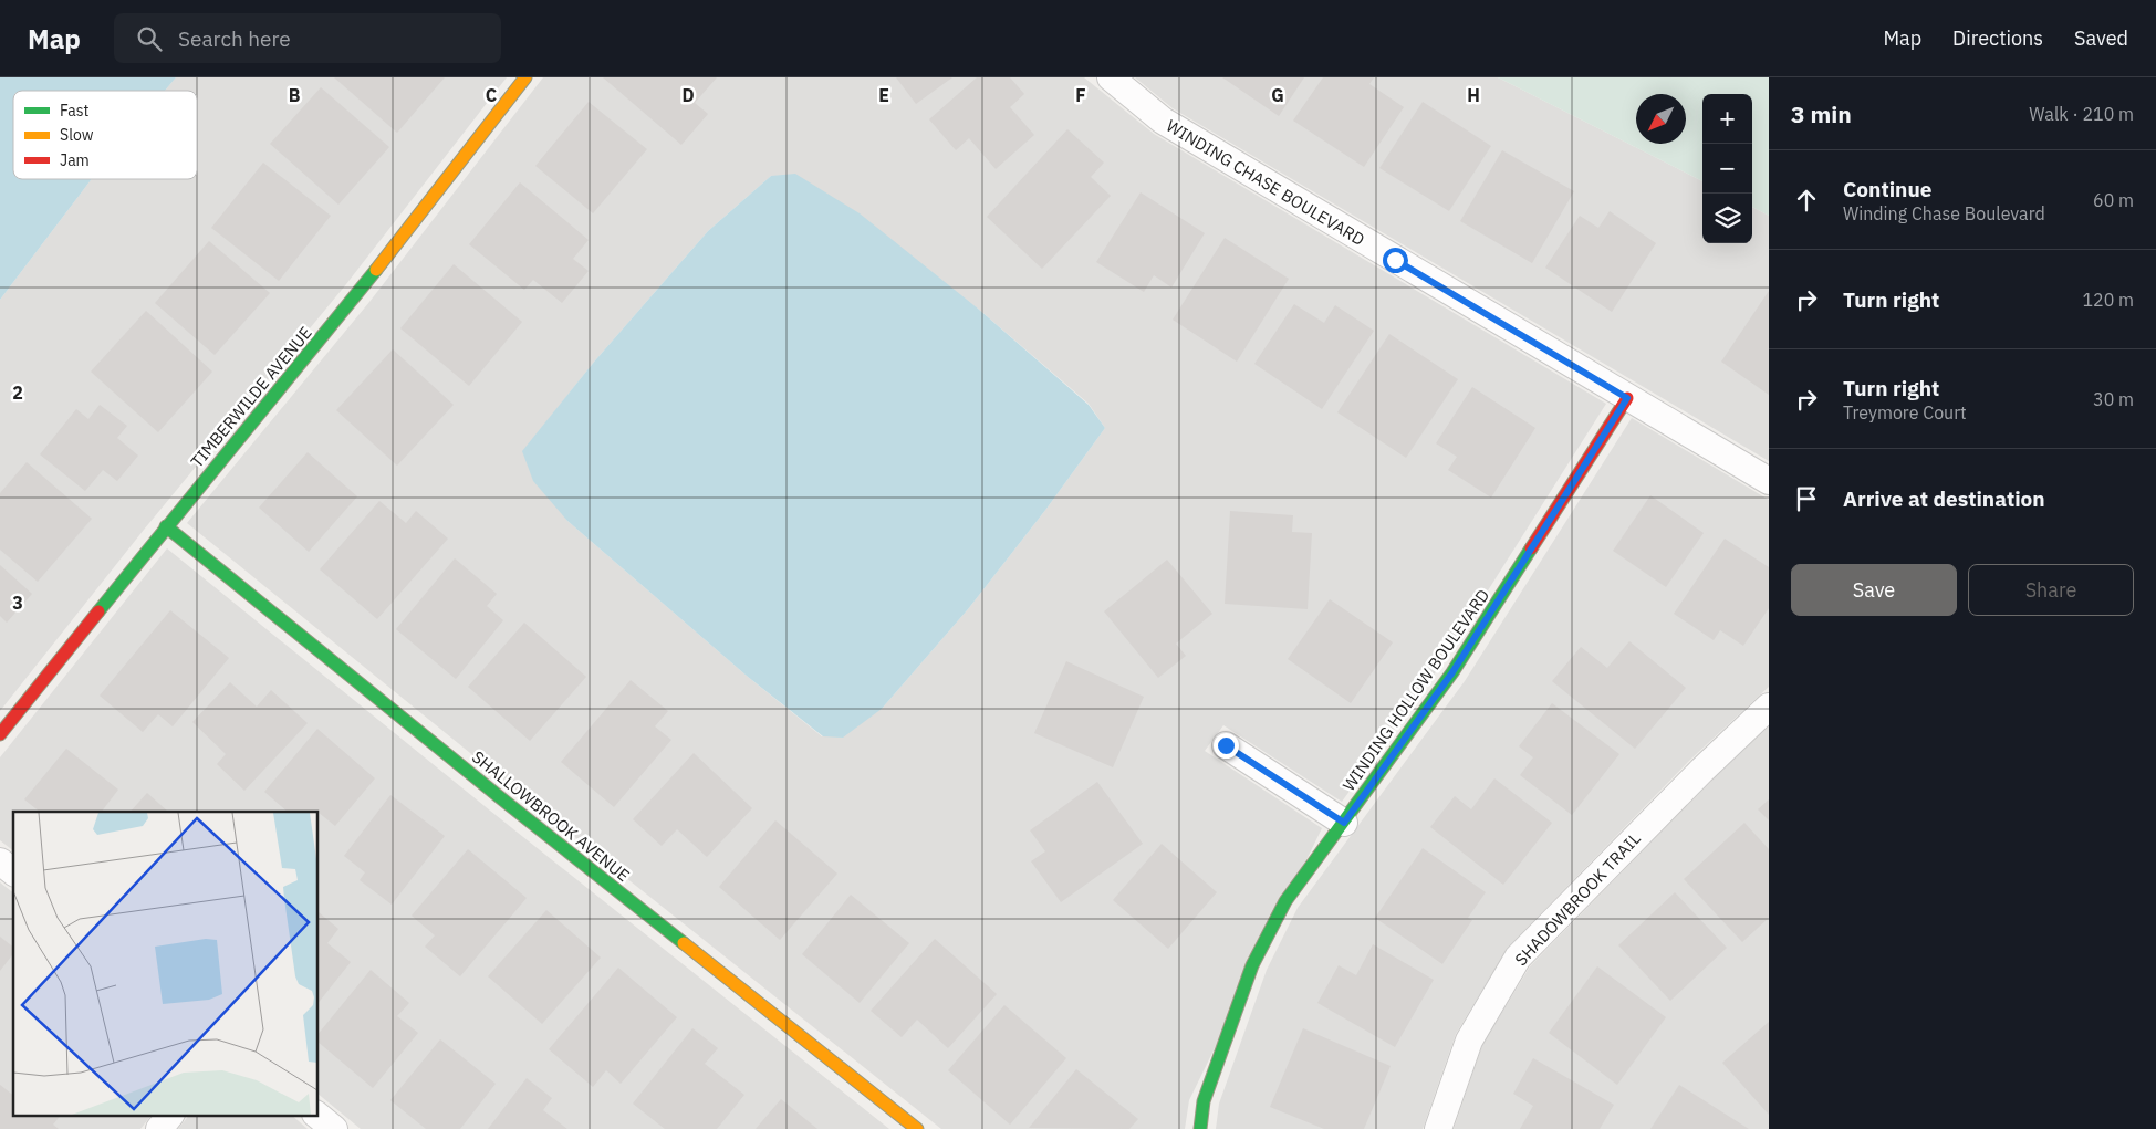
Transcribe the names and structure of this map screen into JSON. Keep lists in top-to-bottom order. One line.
{"streets":{"street":["WINDING CHASE BOULEVARD","TIMBERWILDE AVENUE","WINDING HOLLOW BOULEVARD","SHALLOWBROOK AVENUE","SHADOWBROOK TRAIL"]},"crossings":[["WINDING CHASE BOULEVARD","WINDING HOLLOW BOULEVARD"],["TIMBERWILDE AVENUE","SHALLOWBROOK AVENUE"]],"legend":["Fast","Slow","Jam"],"north":"bottom left","page":{"header":"Map","search":"Search here","nav":["Map","Directions","Saved"],"heading":["3 min","Walk · 210 m"],"map_buttons":["+","−"],"list":[["Continue","Winding Chase Boulevard","60 m"],["Turn right","120 m"],["Turn right","Treymore Court","30 m"],"Arrive at destination"],"buttons":["Save","Share"]},"grid":{"columns":["B","C","D","E","F","G","H"],"rows":["2","3"]}}
